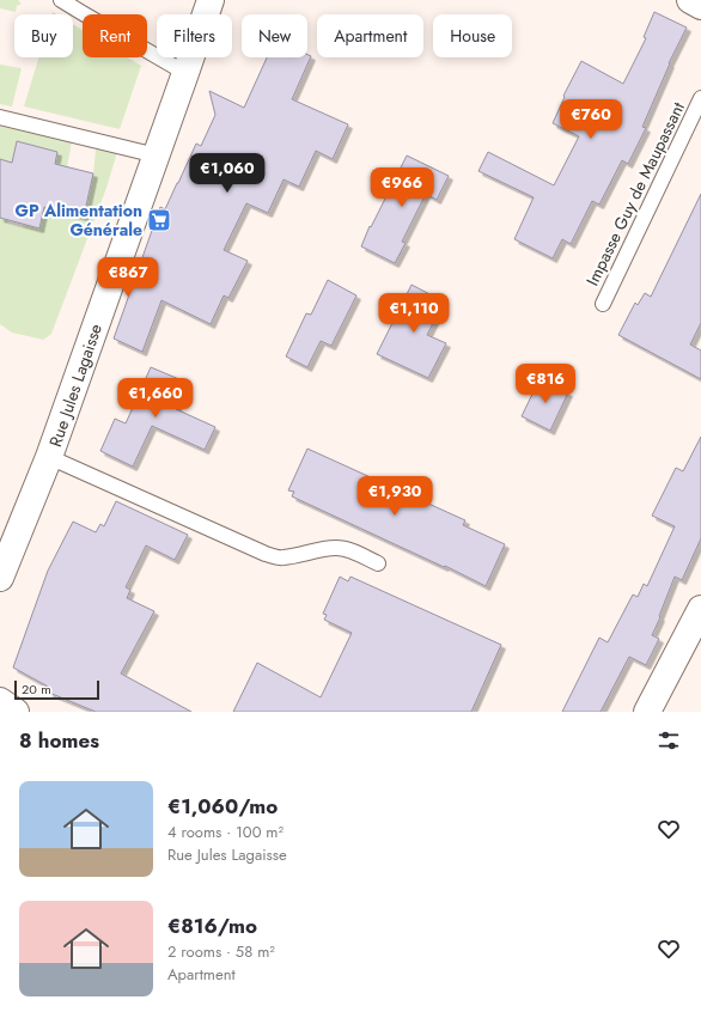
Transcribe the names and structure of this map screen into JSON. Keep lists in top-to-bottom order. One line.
{"streets":{"street":["Rue Jules Lagaisse"],"lane":["Impasse Guy de Maupassant"]},"places":{"supermarket":["GP Alimentation Générale"]},"scale_bar":"20 m","page":{"chip":["Buy","Rent","Filters","New","Apartment","House"],"price":["€760","€1,060","€966","€867","€1,110","€816","€1,660","€1,930"],"scale":"20 m","heading":"8 homes","list":[{"name":"€1,060/mo","note":"4 rooms · 100 m² · Rue Jules Lagaisse"},{"name":"€816/mo","note":"2 rooms · 58 m² · Apartment"}]}}
